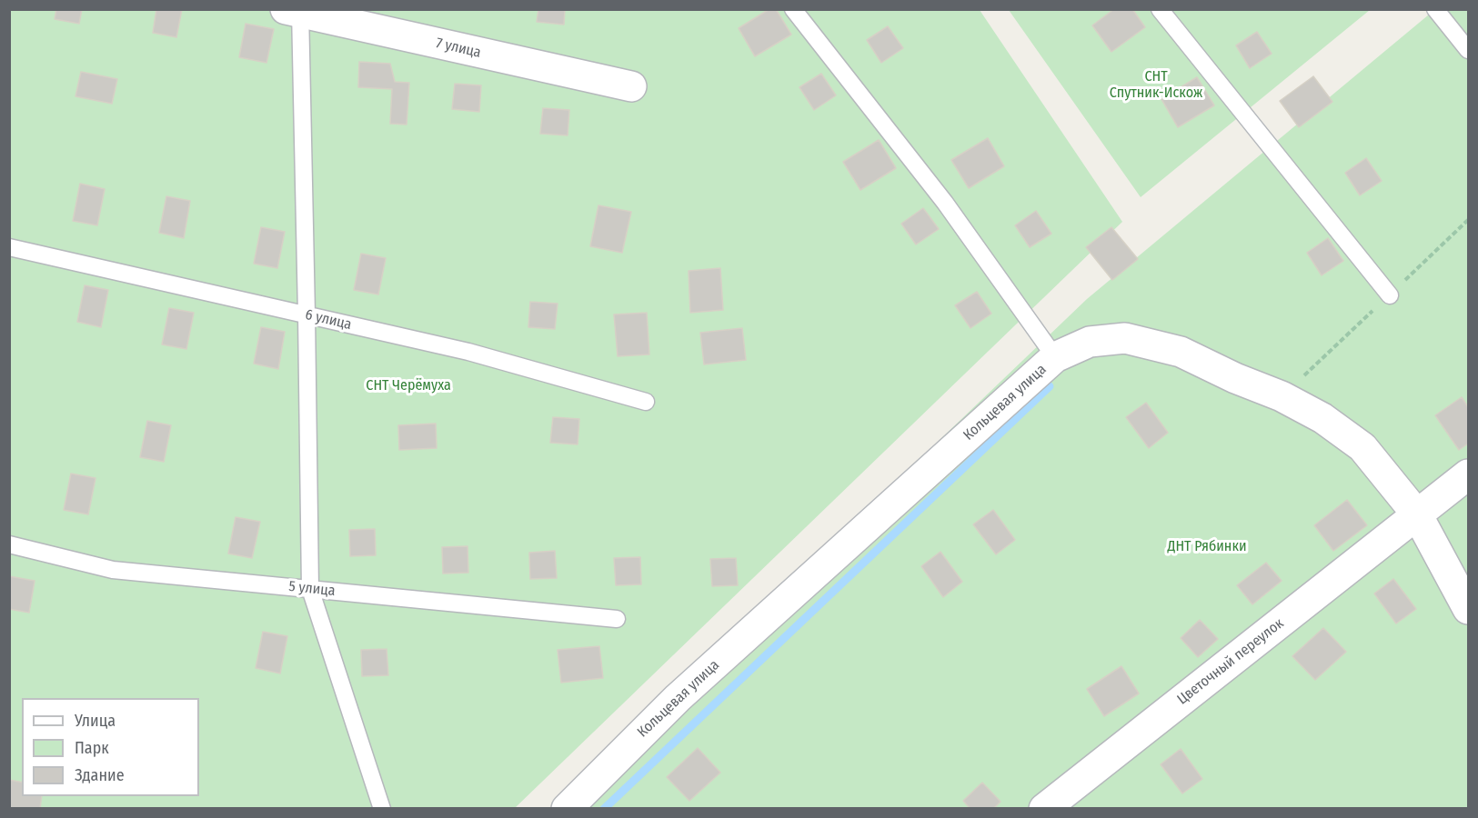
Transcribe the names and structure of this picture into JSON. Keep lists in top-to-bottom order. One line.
{"streets":{"street":["7 улица","Кольцевая улица","Цветочный переулок"],"lane":["6 улица","5 улица"]},"crossings":[["Кольцевая улица","Цветочный переулок"]],"parks":["СНТ Спутник-Искож","СНТ Черёмуха","ДНТ Рябинки"],"legend":["Улица","Парк","Здание"]}
